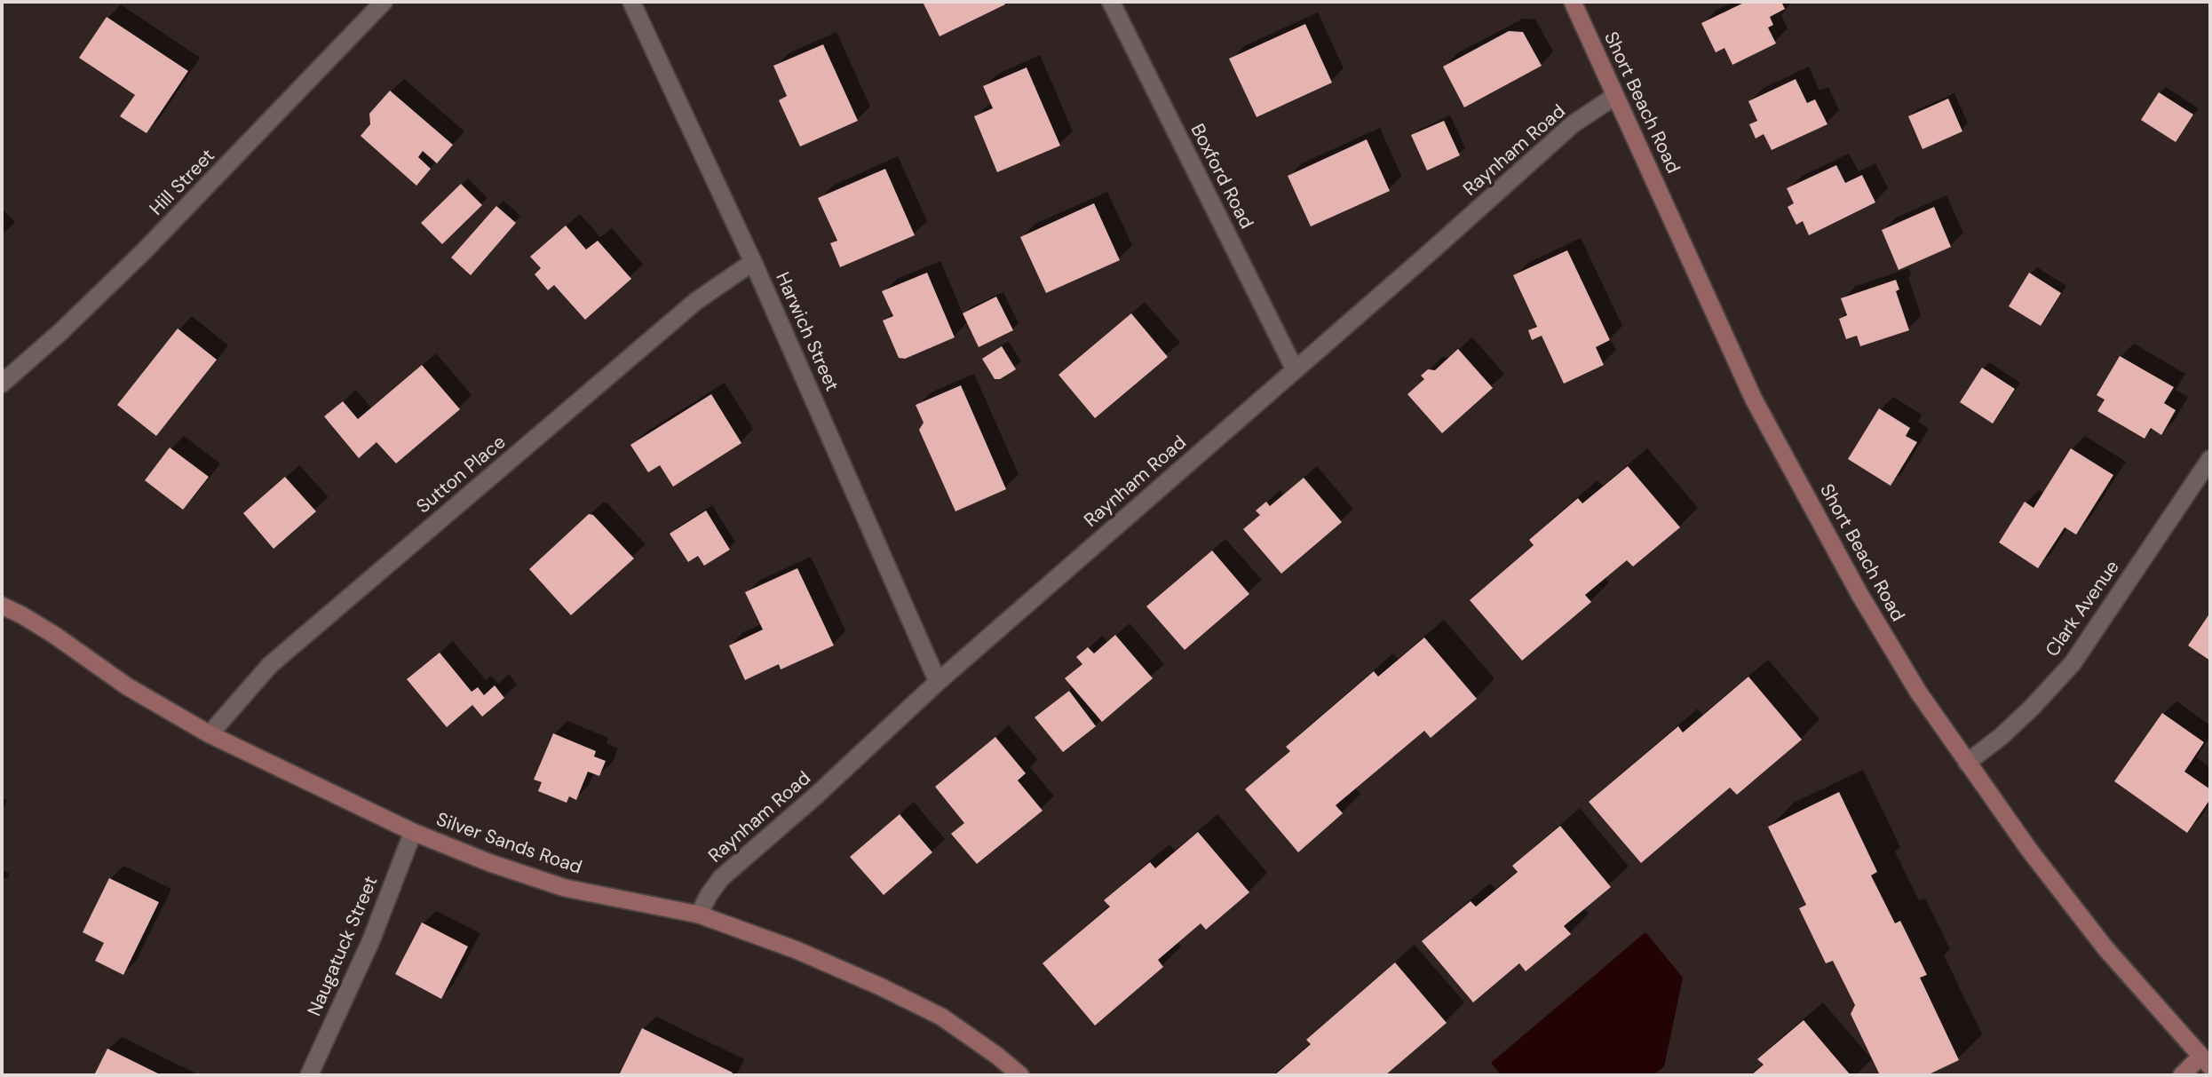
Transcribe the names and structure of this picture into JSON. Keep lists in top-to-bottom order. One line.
{"streets":{"main road":["Short Beach Road","Silver Sands Road"],"street":["Raynham Road","Boxford Road","Hill Street","Harwich Street","Sutton Place","Clark Avenue","Naugatuck Street"]},"crossings":[["Short Beach Road","Raynham Road"],["Short Beach Road","Clark Avenue"],["Raynham Road","Boxford Road"],["Raynham Road","Harwich Street"],["Raynham Road","Silver Sands Road"],["Harwich Street","Sutton Place"],["Sutton Place","Silver Sands Road"],["Silver Sands Road","Naugatuck Street"]]}
